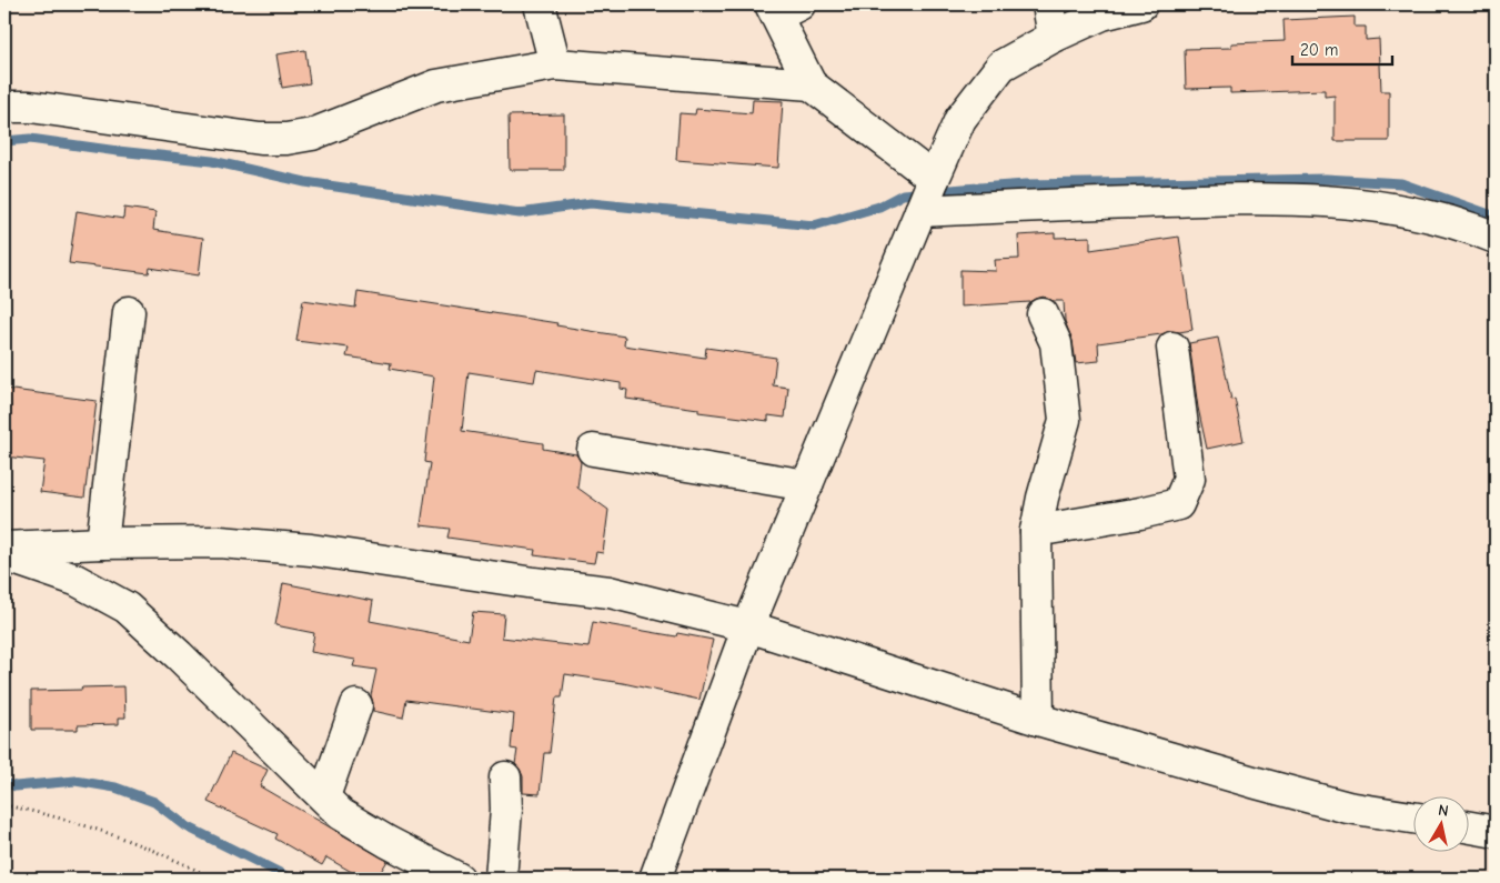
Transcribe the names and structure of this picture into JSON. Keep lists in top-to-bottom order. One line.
{"scale_bar":"20 m","north":"top"}
